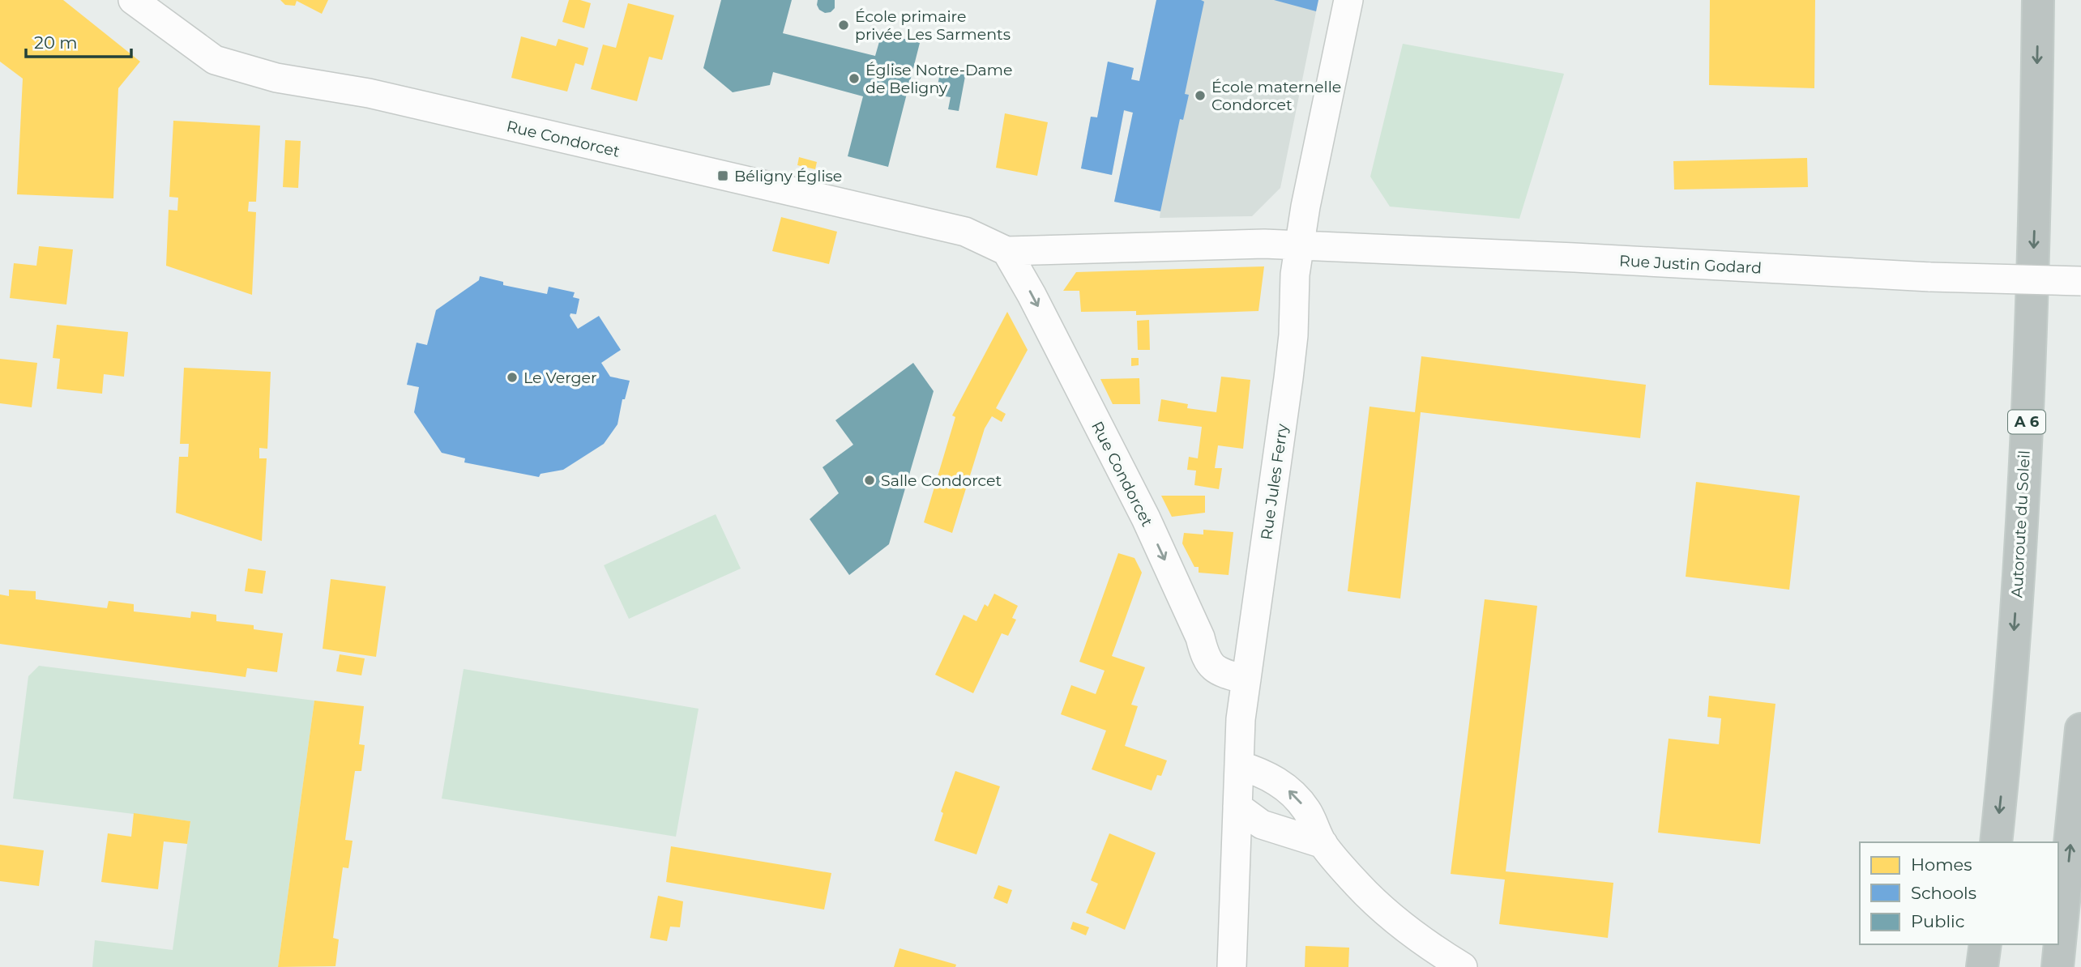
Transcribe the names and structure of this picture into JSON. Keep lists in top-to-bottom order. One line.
{"streets":{"highway":["A 6","Autoroute du Soleil"],"street":["Rue Condorcet","Rue Justin Godard","Rue Jules Ferry"]},"crossings":[["Rue Condorcet","Rue Justin Godard"],["Rue Condorcet","Rue Jules Ferry"],["Rue Justin Godard","Rue Jules Ferry"]],"one_way":["Autoroute du Soleil"],"places":{"other":["École primaire privée Les Sarments","Église Notre-Dame de Beligny","École maternelle Condorcet","Le Verger","Salle Condorcet"],"transit":["Béligny Église"]},"legend":["Homes","Schools","Public"],"scale_bar":"20 m"}
